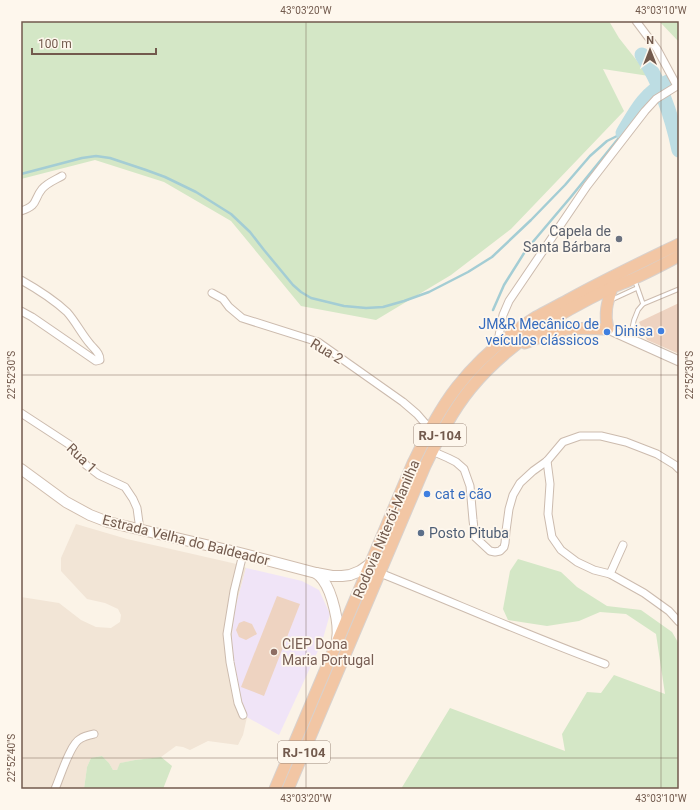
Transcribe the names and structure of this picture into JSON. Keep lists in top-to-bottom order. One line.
{"streets":{"highway":["RJ-104","Rodovia Niterói-Manilha"],"main road":["Estrada Velha do Baldeador"],"street":["Rua 2","Rua 1"]},"crossings":[["Rua 2","Rodovia Niterói-Manilha"],["Rua 1","Estrada Velha do Baldeador"],["Rodovia Niterói-Manilha","Estrada Velha do Baldeador"]],"places":["Capela de Santa Bárbara","Dinisa","JM&R Mecânico de veículos clássicos","cat e cão","Posto Pituba","CIEP Dona Maria Portugal"],"scale_bar":"100 m","north":"top","coordinates":["43°03'20\"W","43°03'10\"W","22°52'30\"S","22°52'40\"S"]}
